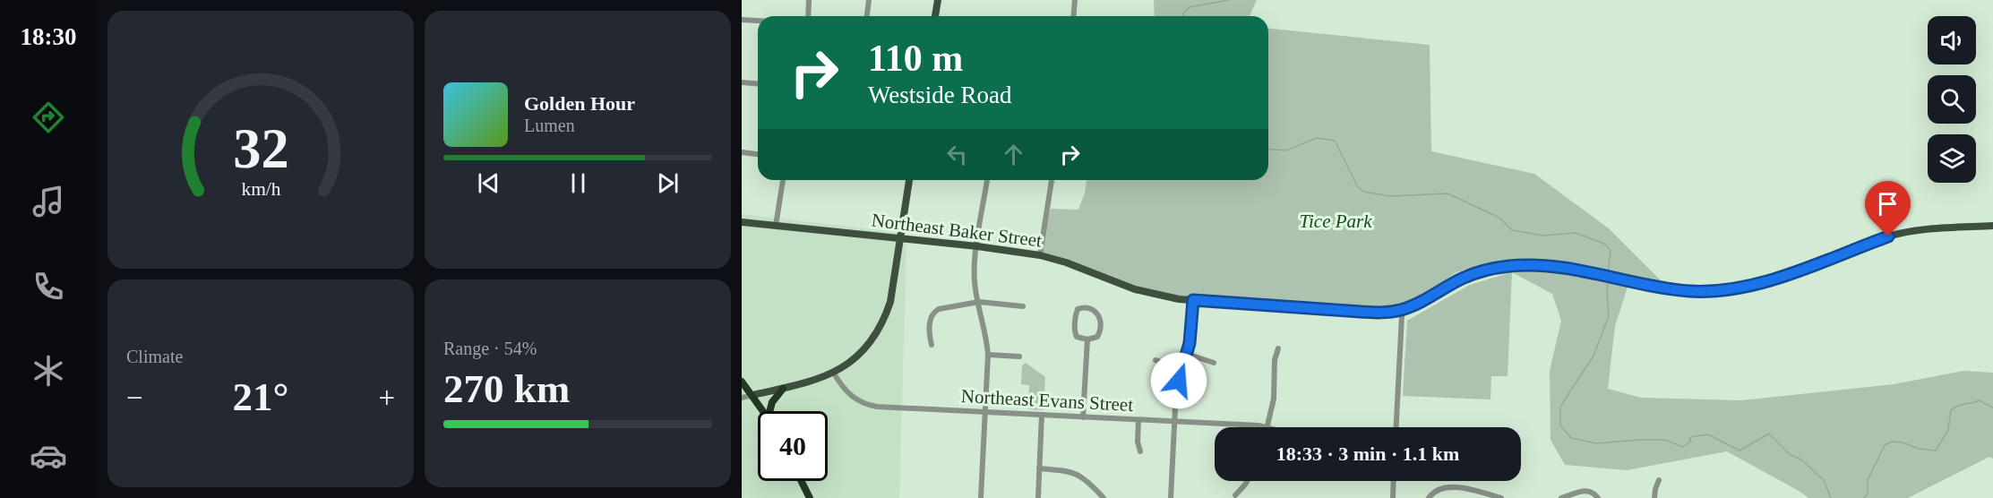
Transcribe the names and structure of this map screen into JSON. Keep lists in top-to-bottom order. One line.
{"streets":{"main road":["Northeast Baker Street"],"street":["Northeast Evans Street"]},"parks":["Tice Park"],"page":{"tabs":"18:30","turn":["110 m","Westside Road"],"song":["Golden Hour","Lumen"],"tile":["Climate",["Range · 54%","270 km"]],"heat":["−","21°","+"],"limit":"40","trip":"18:33 · 3 min · 1.1 km","gauge":["32","km/h"]}}
